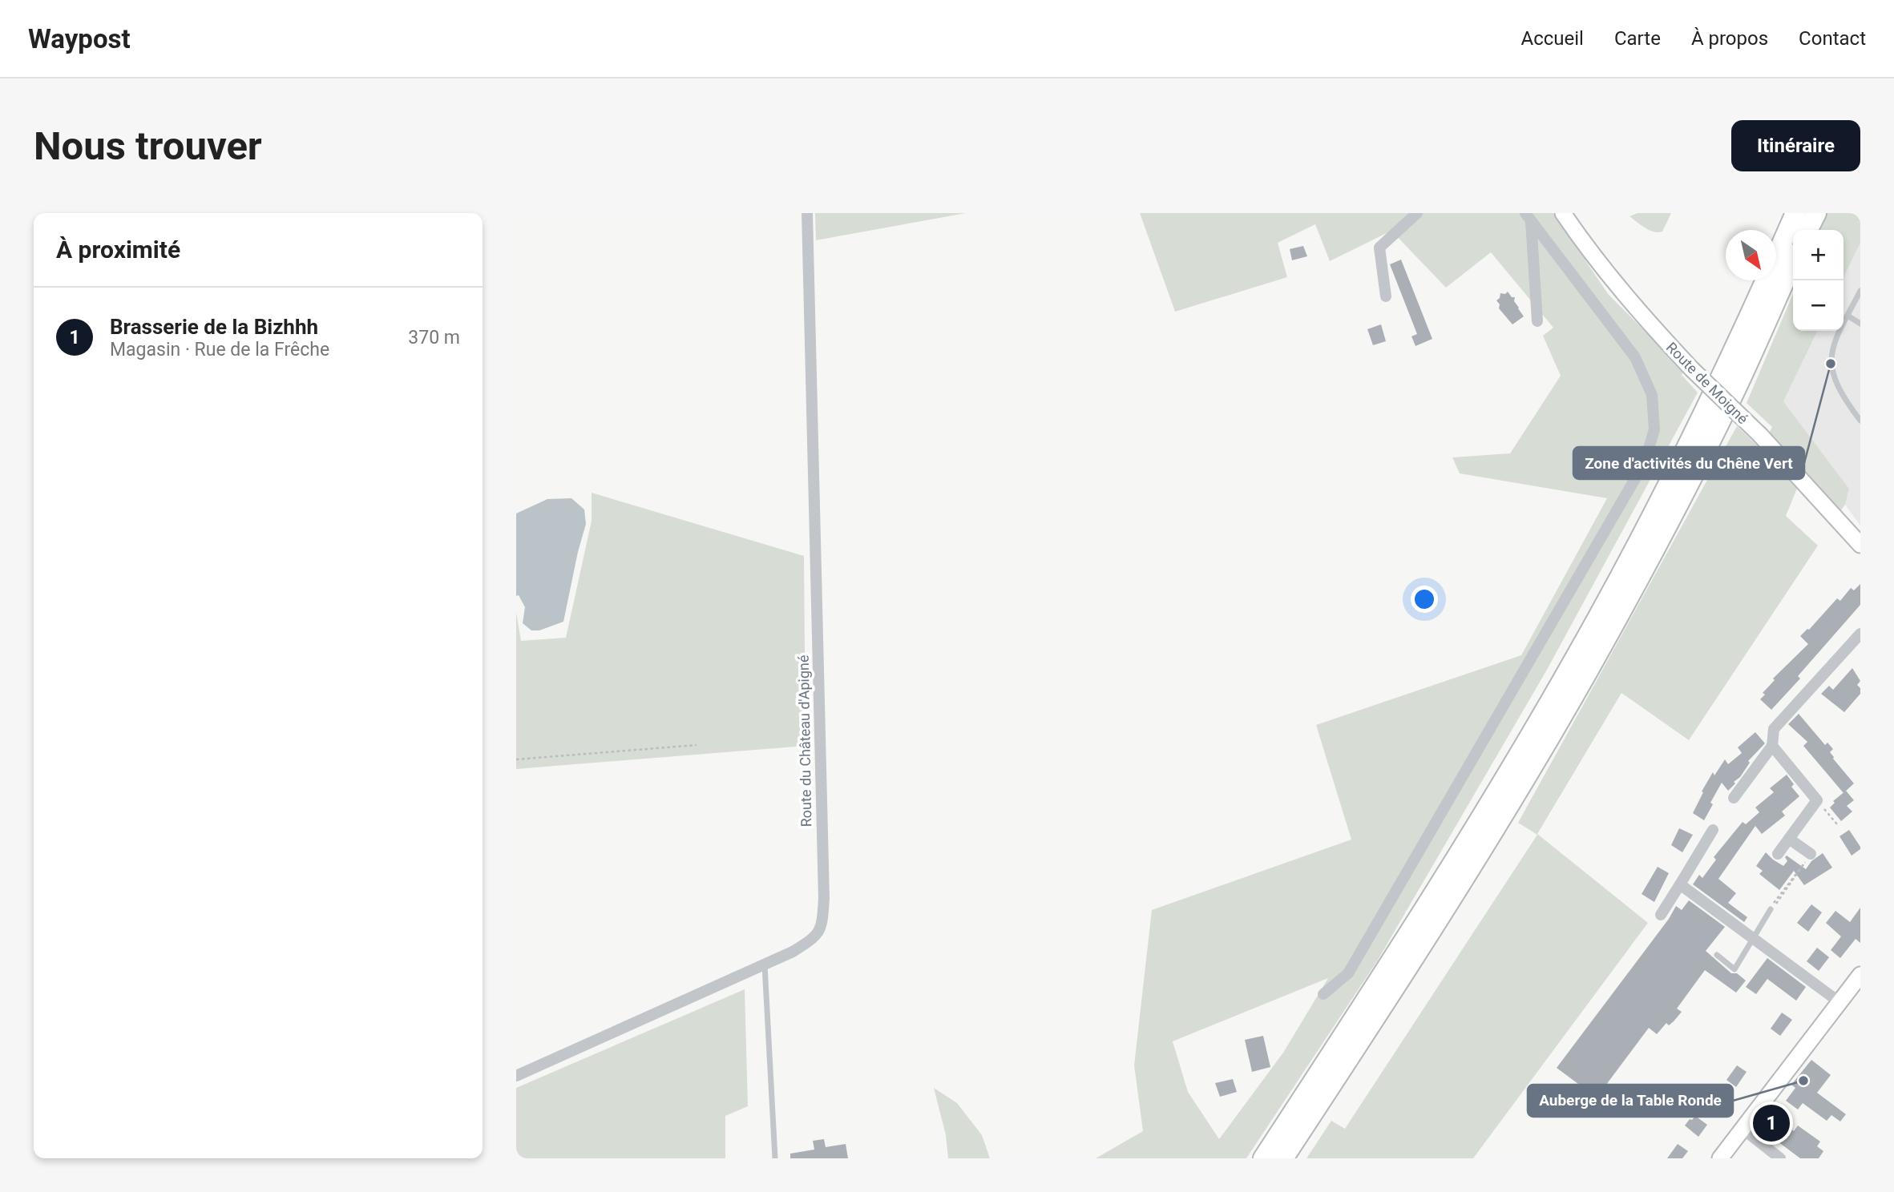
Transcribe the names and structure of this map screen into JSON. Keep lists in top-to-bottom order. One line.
{"streets":{"street":["Route de Moigné","Route du Château d'Apigné"]},"places":["Zone d'activités du Chêne Vert","Auberge de la Table Ronde"],"north":"bottom right","page":{"header":"Waypost","nav":["Accueil","Carte","À propos","Contact"],"buttons":"Itinéraire","title":"Nous trouver","heading":"À proximité","map_buttons":["+","−"],"list":[{"mark":"1","name":"Brasserie de la Bizhhh","note":"Magasin · Rue de la Frêche","value":"370 m"}],"pins":"1"}}
